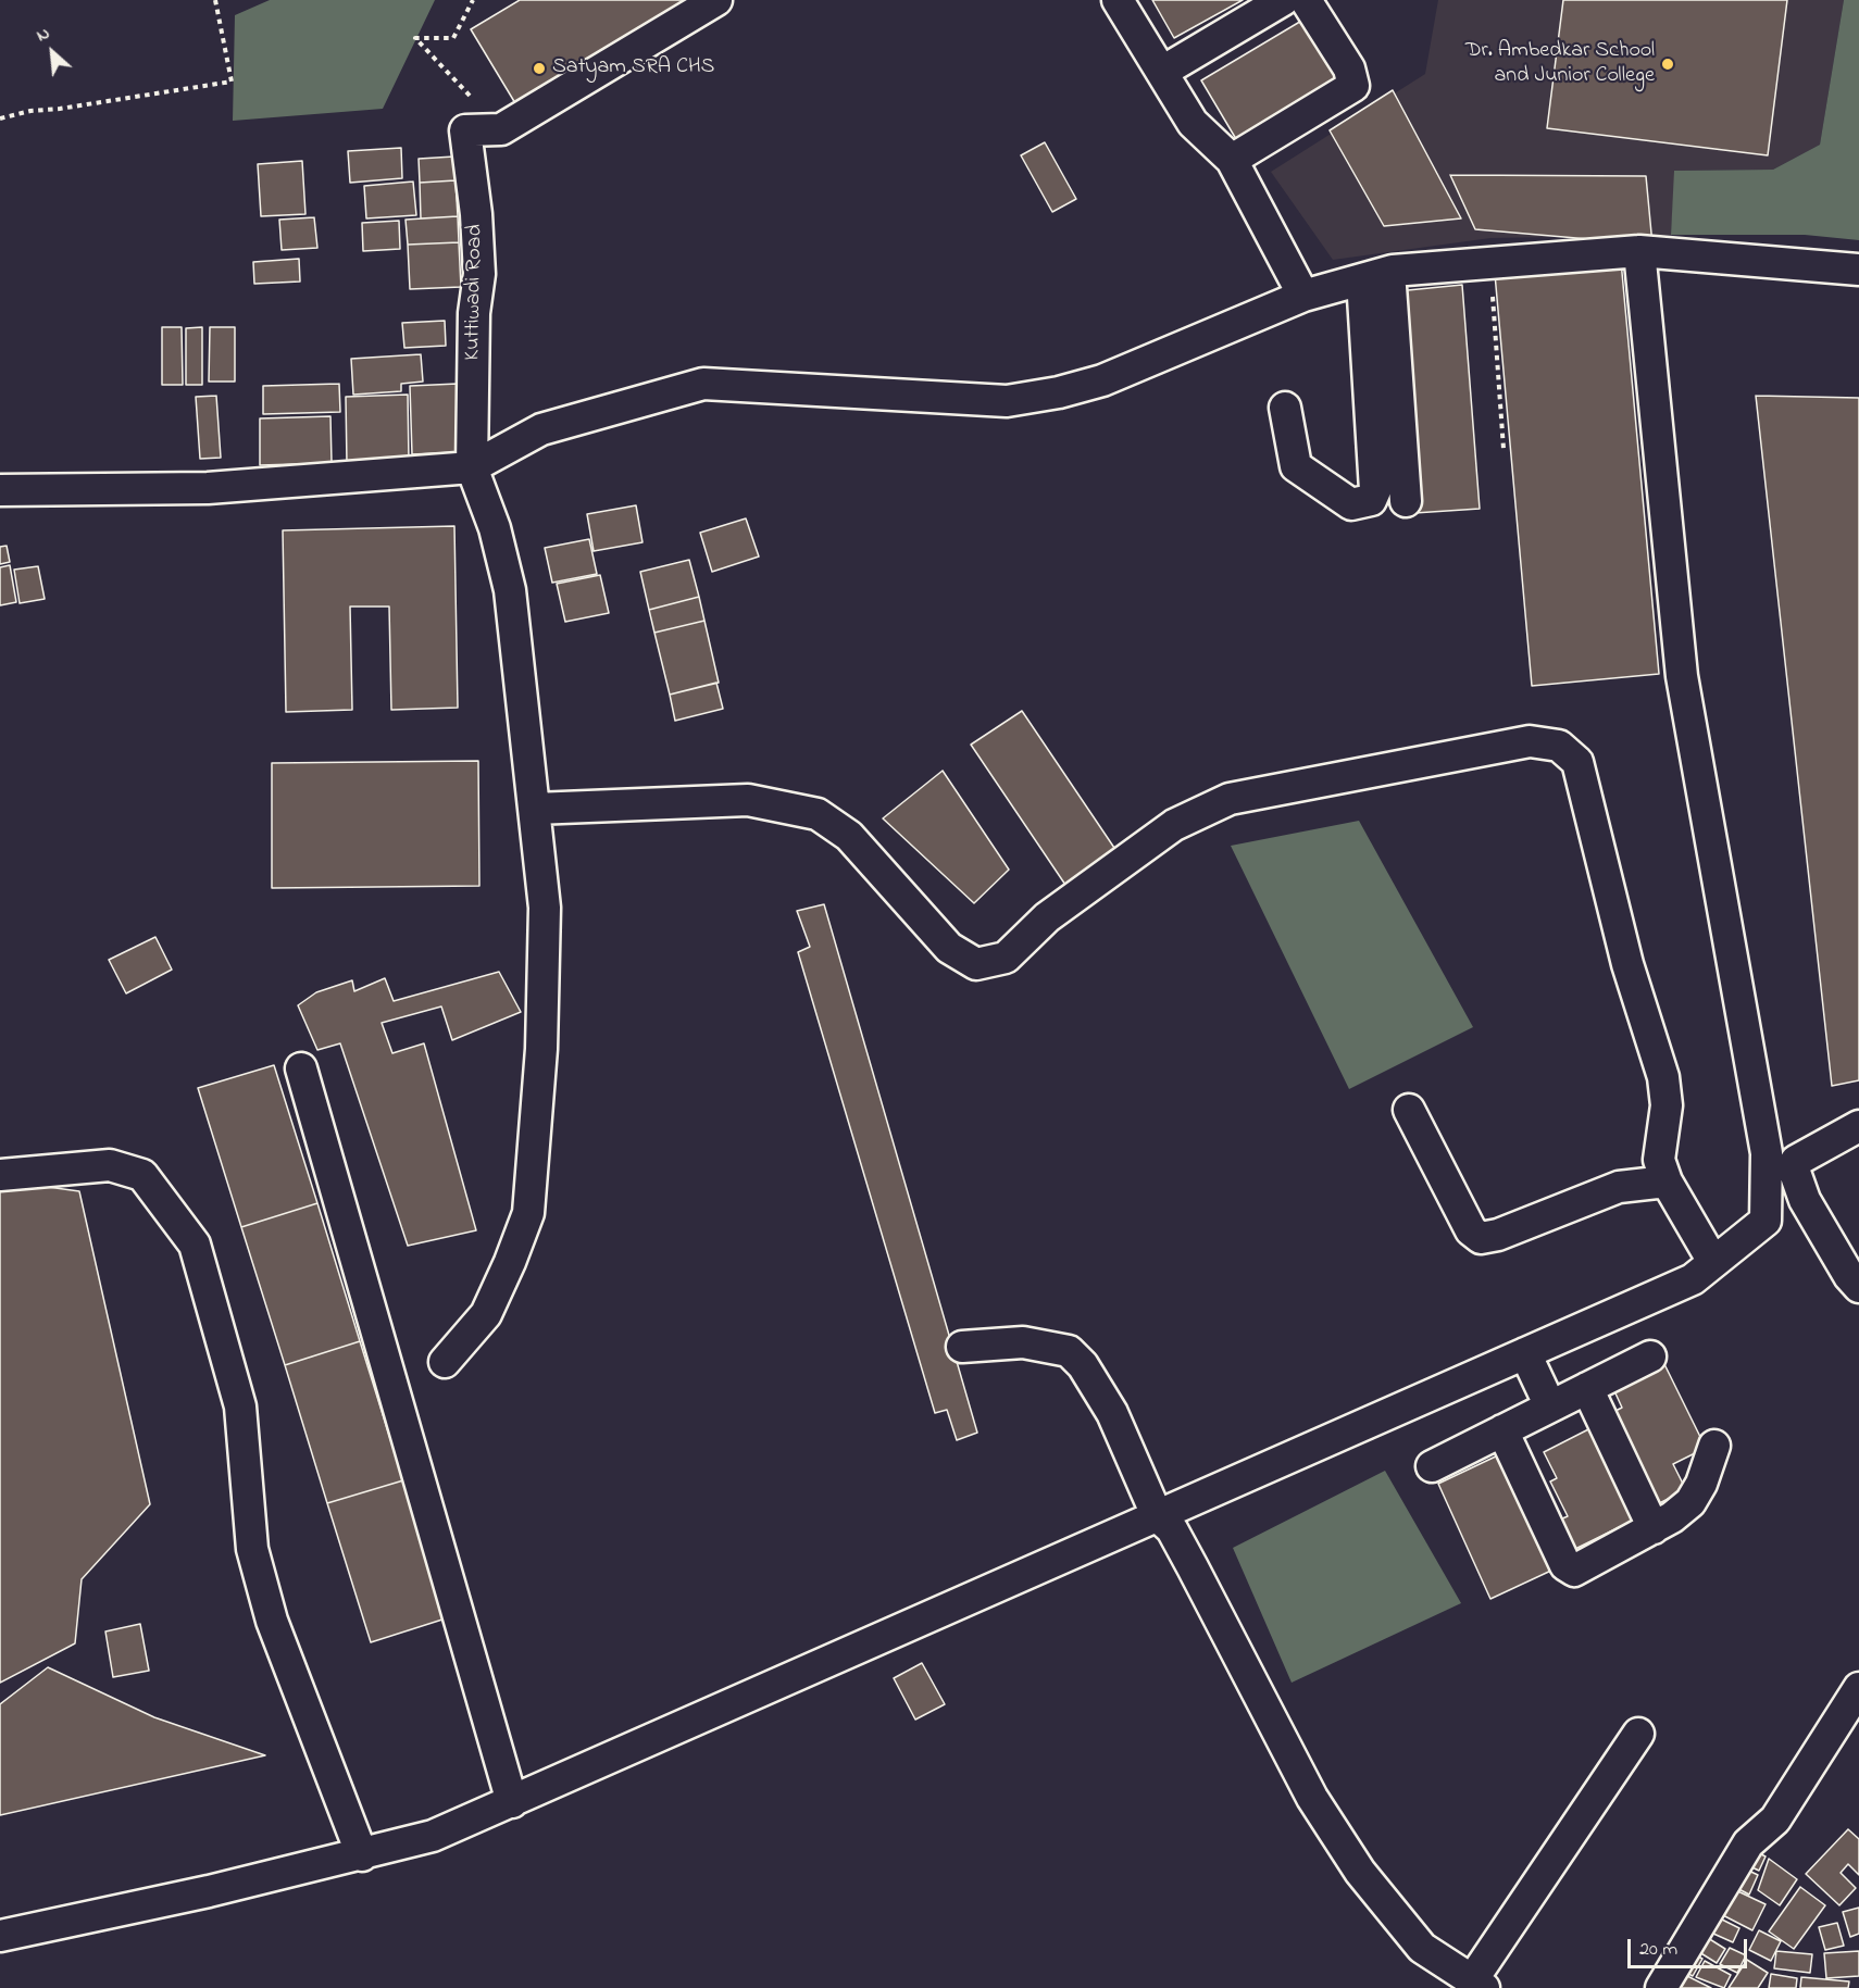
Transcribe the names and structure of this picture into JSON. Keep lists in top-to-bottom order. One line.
{"streets":{"street":["Kuttiwadi Road"]},"places":["Dr. Ambedkar School and Junior College","Satyam SRA CHS"],"scale_bar":"20 m","north":"top left"}
